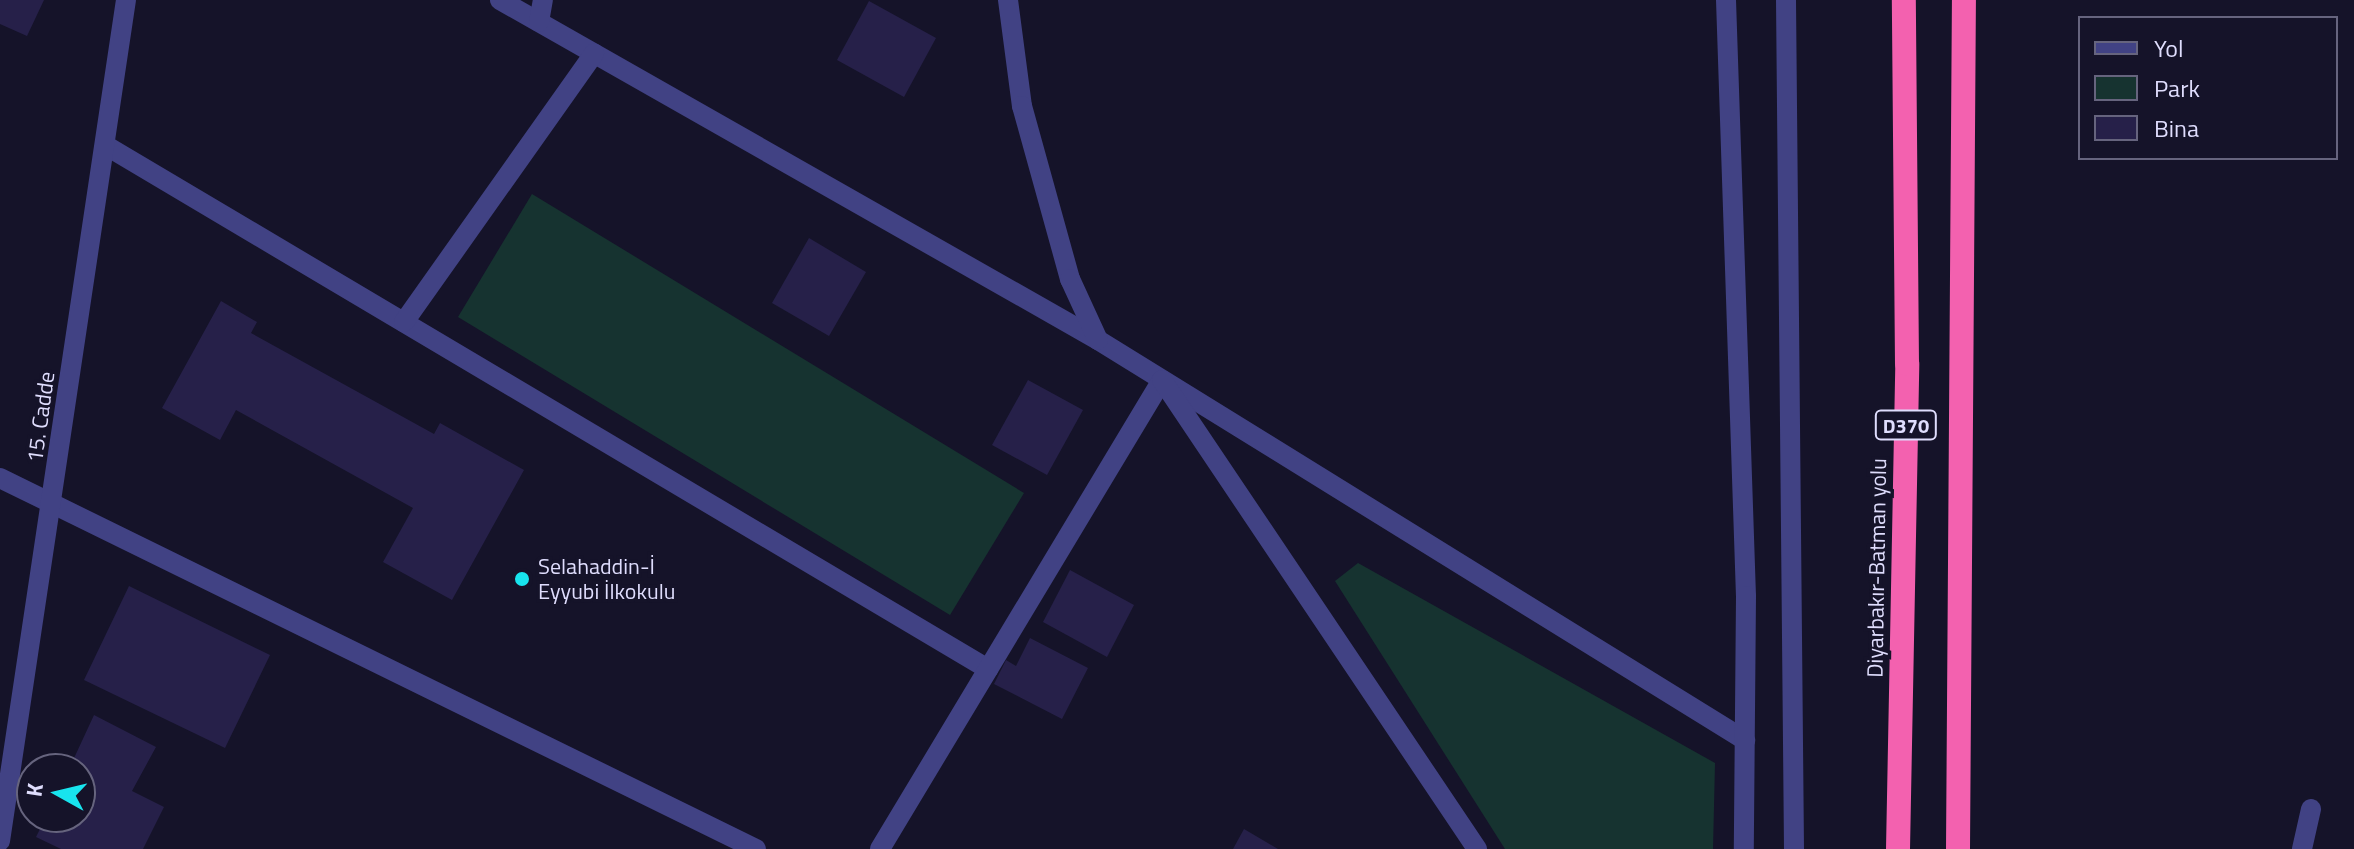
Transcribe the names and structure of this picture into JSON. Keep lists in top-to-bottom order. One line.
{"streets":{"highway":["D370","Diyarbakır-Batman yolu"],"street":["15. Cadde"]},"places":["Selahaddin-İ Eyyubi İlkokulu"],"legend":["Yol","Park","Bina"],"north":"left"}
